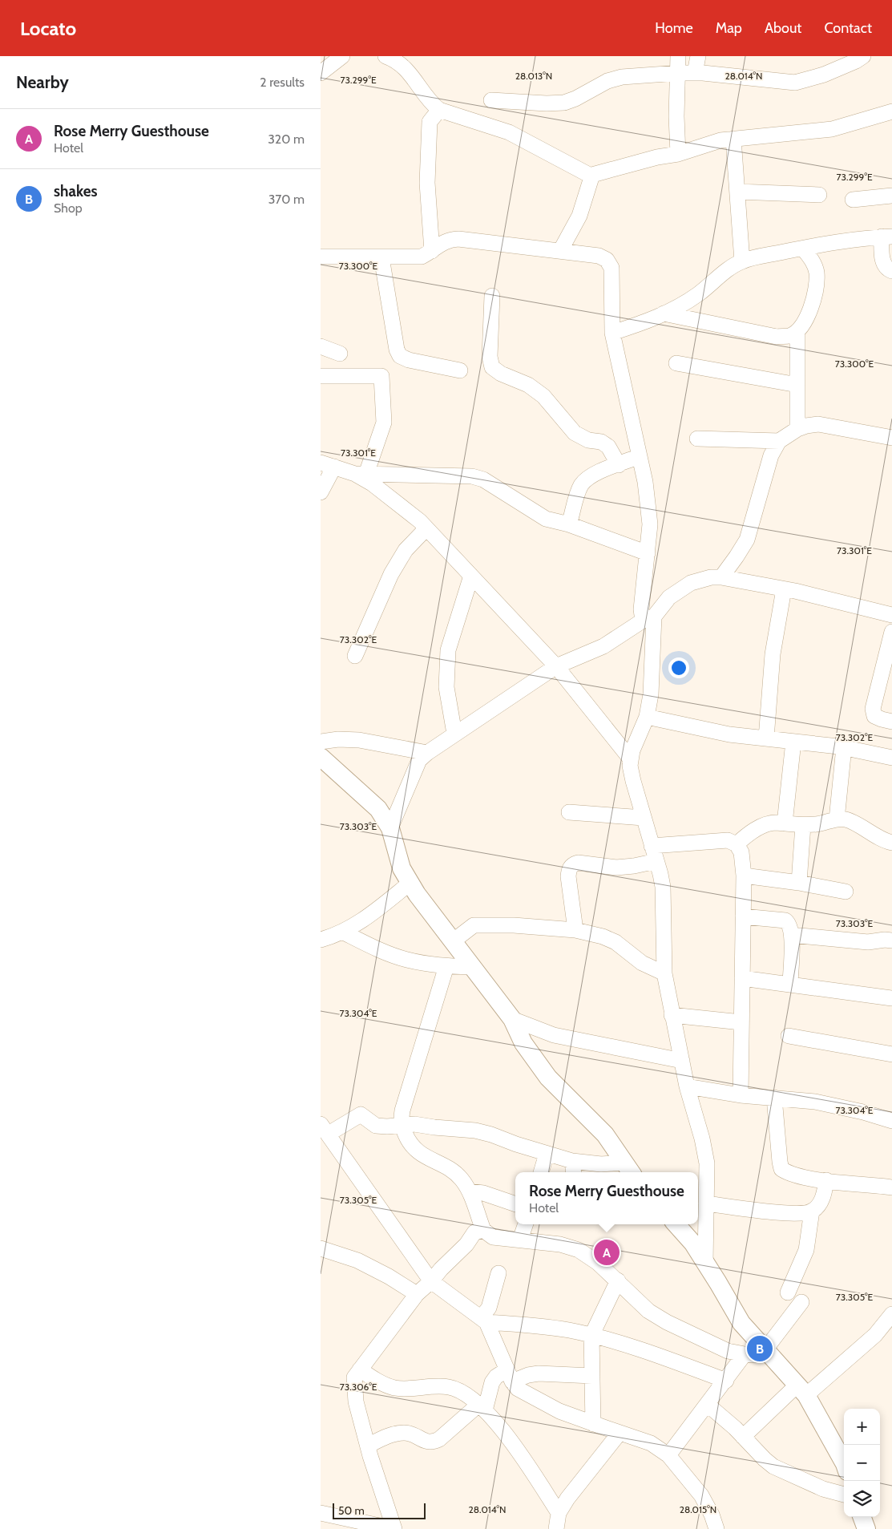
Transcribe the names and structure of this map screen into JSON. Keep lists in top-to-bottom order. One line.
{"scale_bar":"50 m","page":{"header":"Locato","nav":["Home","Map","About","Contact"],"heading":["Nearby","2 results"],"list":[{"mark":"A","name":"Rose Merry Guesthouse","note":"Hotel","value":"320 m"},{"mark":"B","name":"shakes","note":"Shop","value":"370 m"}],"popup":["Rose Merry Guesthouse","Hotel"],"pins":["A","B"],"map_buttons":["+","−"],"scale":"50 m"},"coordinates":["28.013°N","28.014°N","73.299°E","73.300°E","73.301°E","73.302°E","73.303°E","73.304°E","73.305°E","73.306°E","28.015°N"]}
